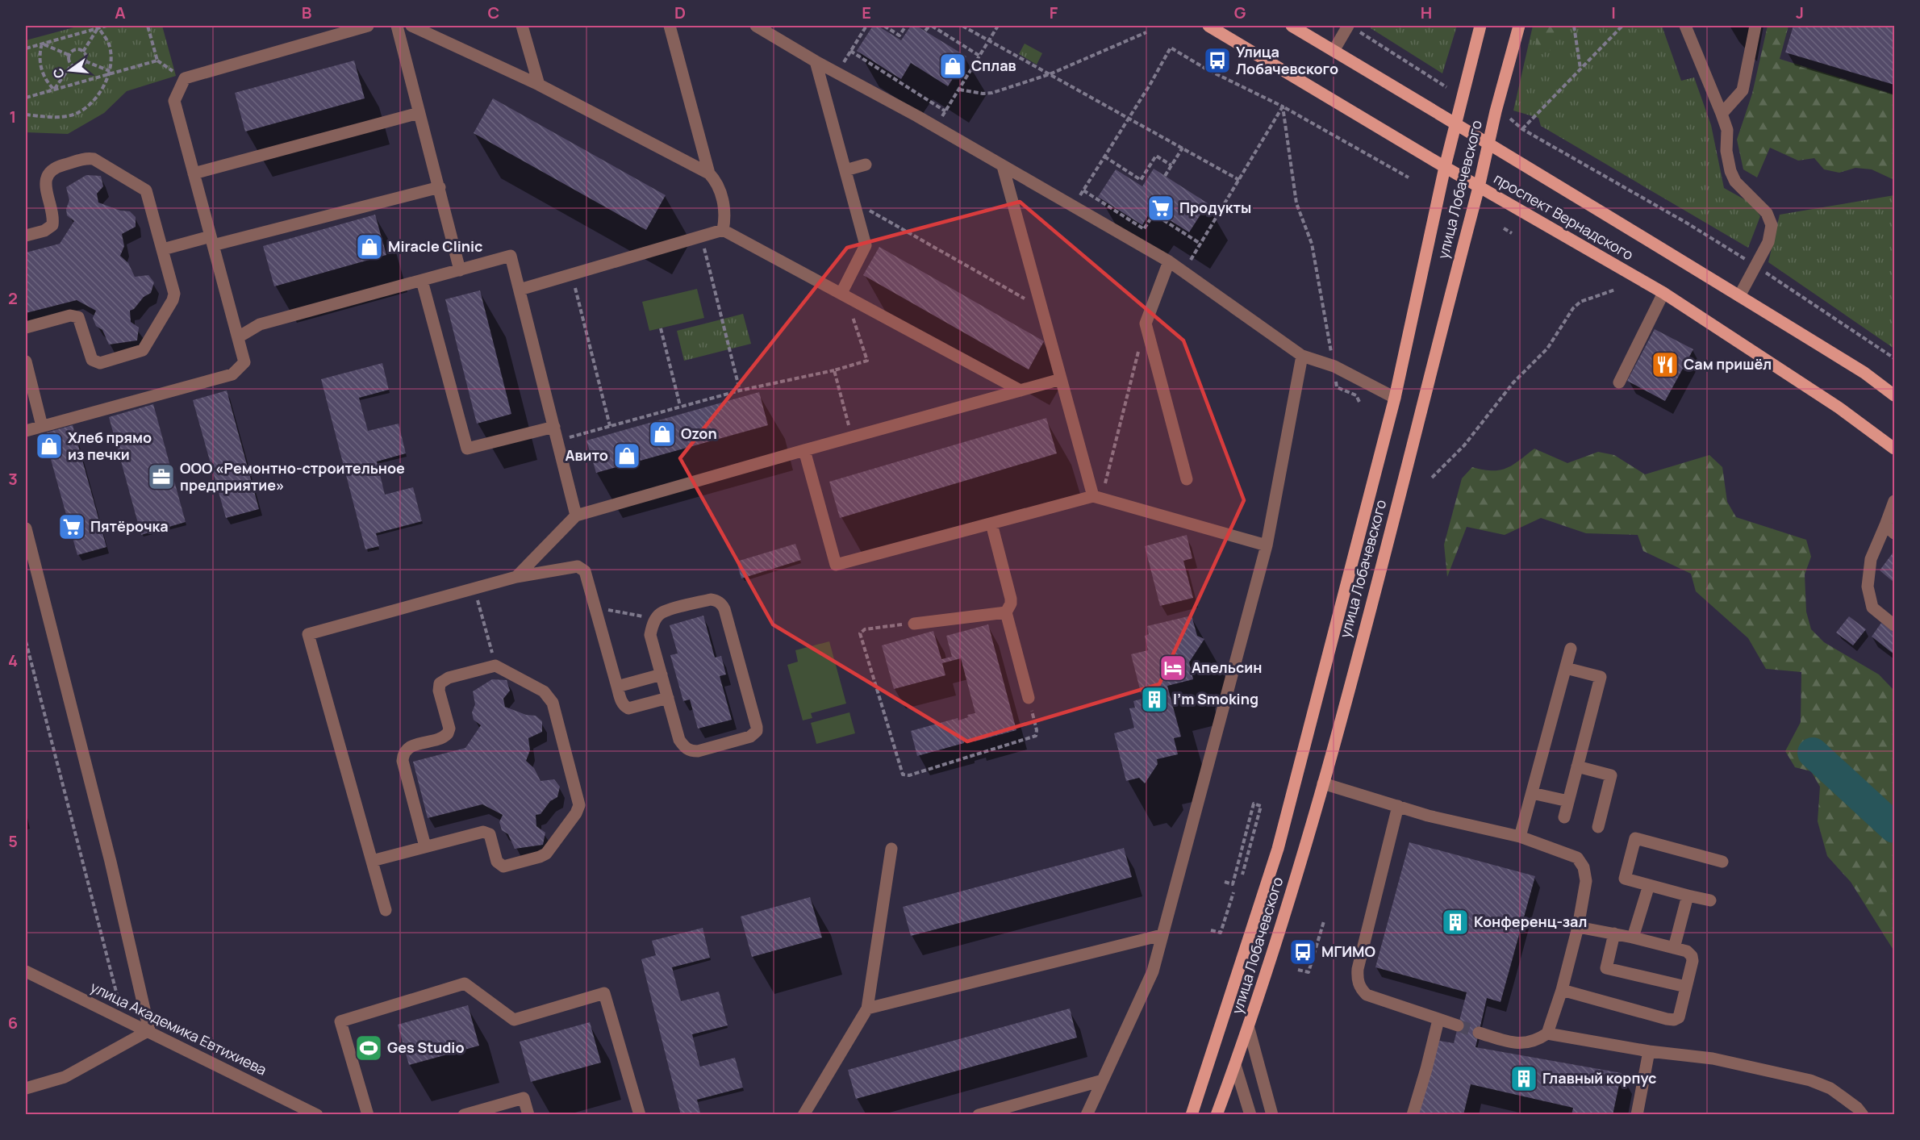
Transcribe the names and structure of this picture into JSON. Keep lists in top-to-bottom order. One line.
{"streets":{"main road":["улица Лобачевского","проспект Вернадского"],"street":["улица Академика Евтихиева"]},"crossings":[["улица Лобачевского","проспект Вернадского"]],"places":{"bus stop":["Улица Лобачевского","МГИМО"],"shop":["Сплав","Miracle Clinic","Ozon","Хлеб прямо из печки","Авито"],"supermarket":["Продукты","Пятёрочка"],"restaurant":["Сам пришёл"],"office":["ООО «Ремонтно-строительное предприятие»"],"hotel":["Апельсин"],"building":["I'm Smoking","Конференц-зал","Главный корпус"],"sports":["Ges Studio"]},"north":"left","grid":{"columns":["A","B","C","D","E","F","G","H","I","J"],"rows":["1","2","3","4","5","6"]}}
